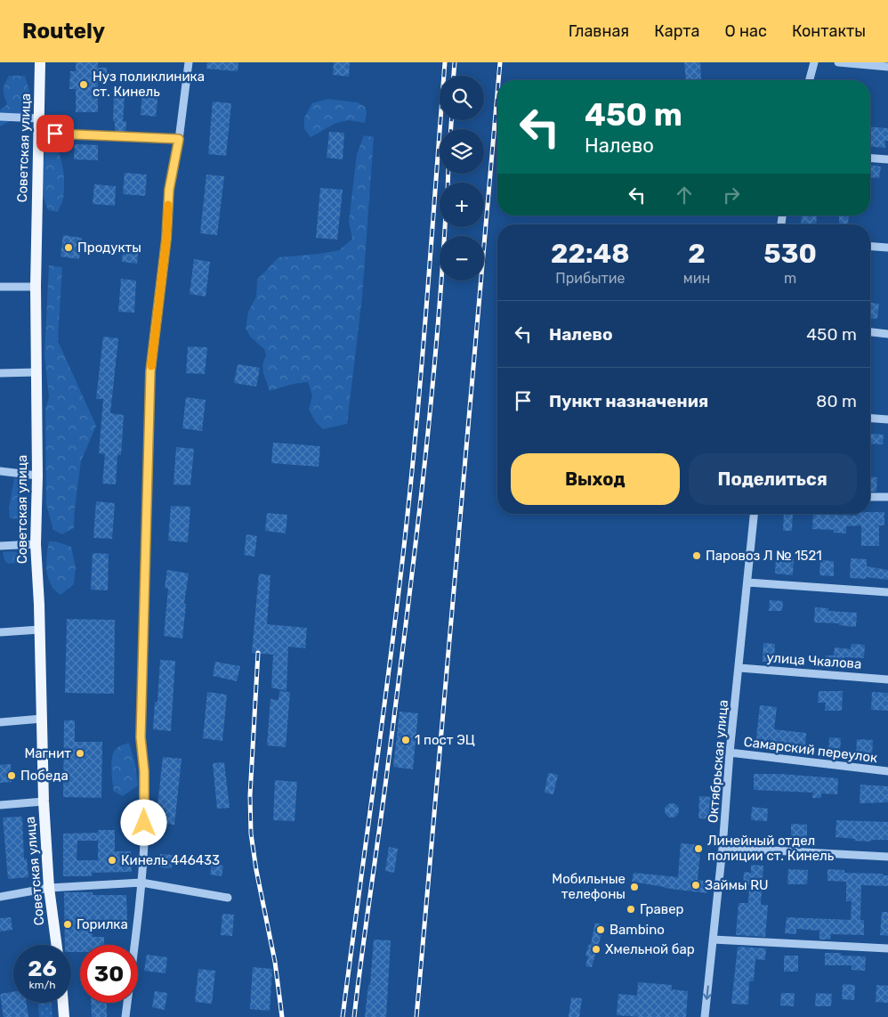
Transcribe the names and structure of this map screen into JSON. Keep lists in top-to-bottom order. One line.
{"streets":{"main road":["Советская улица"],"street":["улица Чкалова","Самарский переулок","Октябрьская улица"]},"crossings":[["улица Чкалова","Октябрьская улица"],["Самарский переулок","Октябрьская улица"]],"places":["Нуз поликлиника ст. Кинель","Продукты","Паровоз Л № 1521","1 пост ЭЦ","Магнит","Победа","Линейный отдел полиции ст. Кинель","Кинель 446433","Займы RU","Мобильные телефоны","Гравер","Горилка","Bambino","Хмельной бар"],"page":{"header":"Routely","nav":["Главная","Карта","О нас","Контакты"],"map_buttons":["+","−"],"turn":["450 m","Налево"],"eta":["22:48","Прибытие","2","мин","530","m"],"list":[{"name":"Налево","value":"450 m"},{"name":"Пункт назначения","value":"80 m"}],"buttons":["Выход","Поделиться"],"speed":"26 km/h","limit":"30"}}
